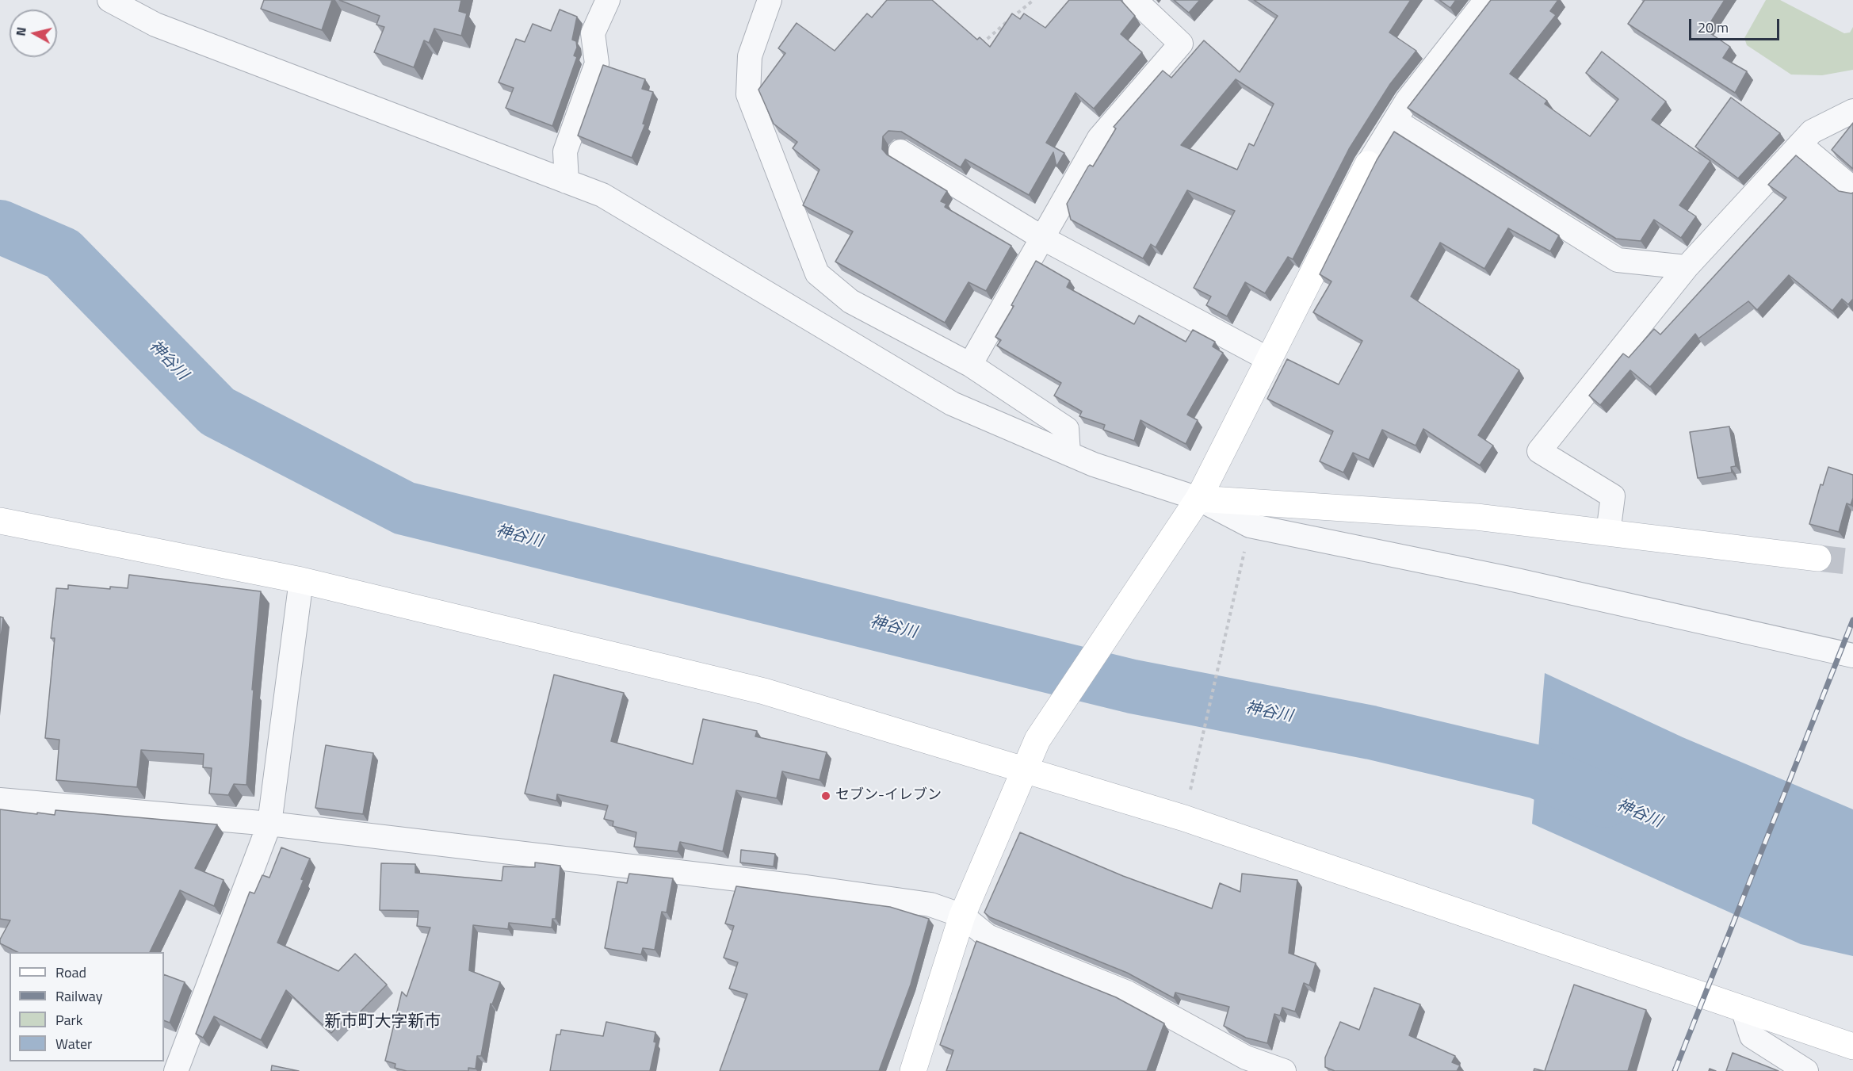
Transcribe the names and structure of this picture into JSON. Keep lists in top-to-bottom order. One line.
{"districts":["新市町大字新市"],"water":["神谷川"],"places":["セブン-イレブン"],"legend":["Road","Railway","Park","Water"],"scale_bar":"20 m","north":"left"}
